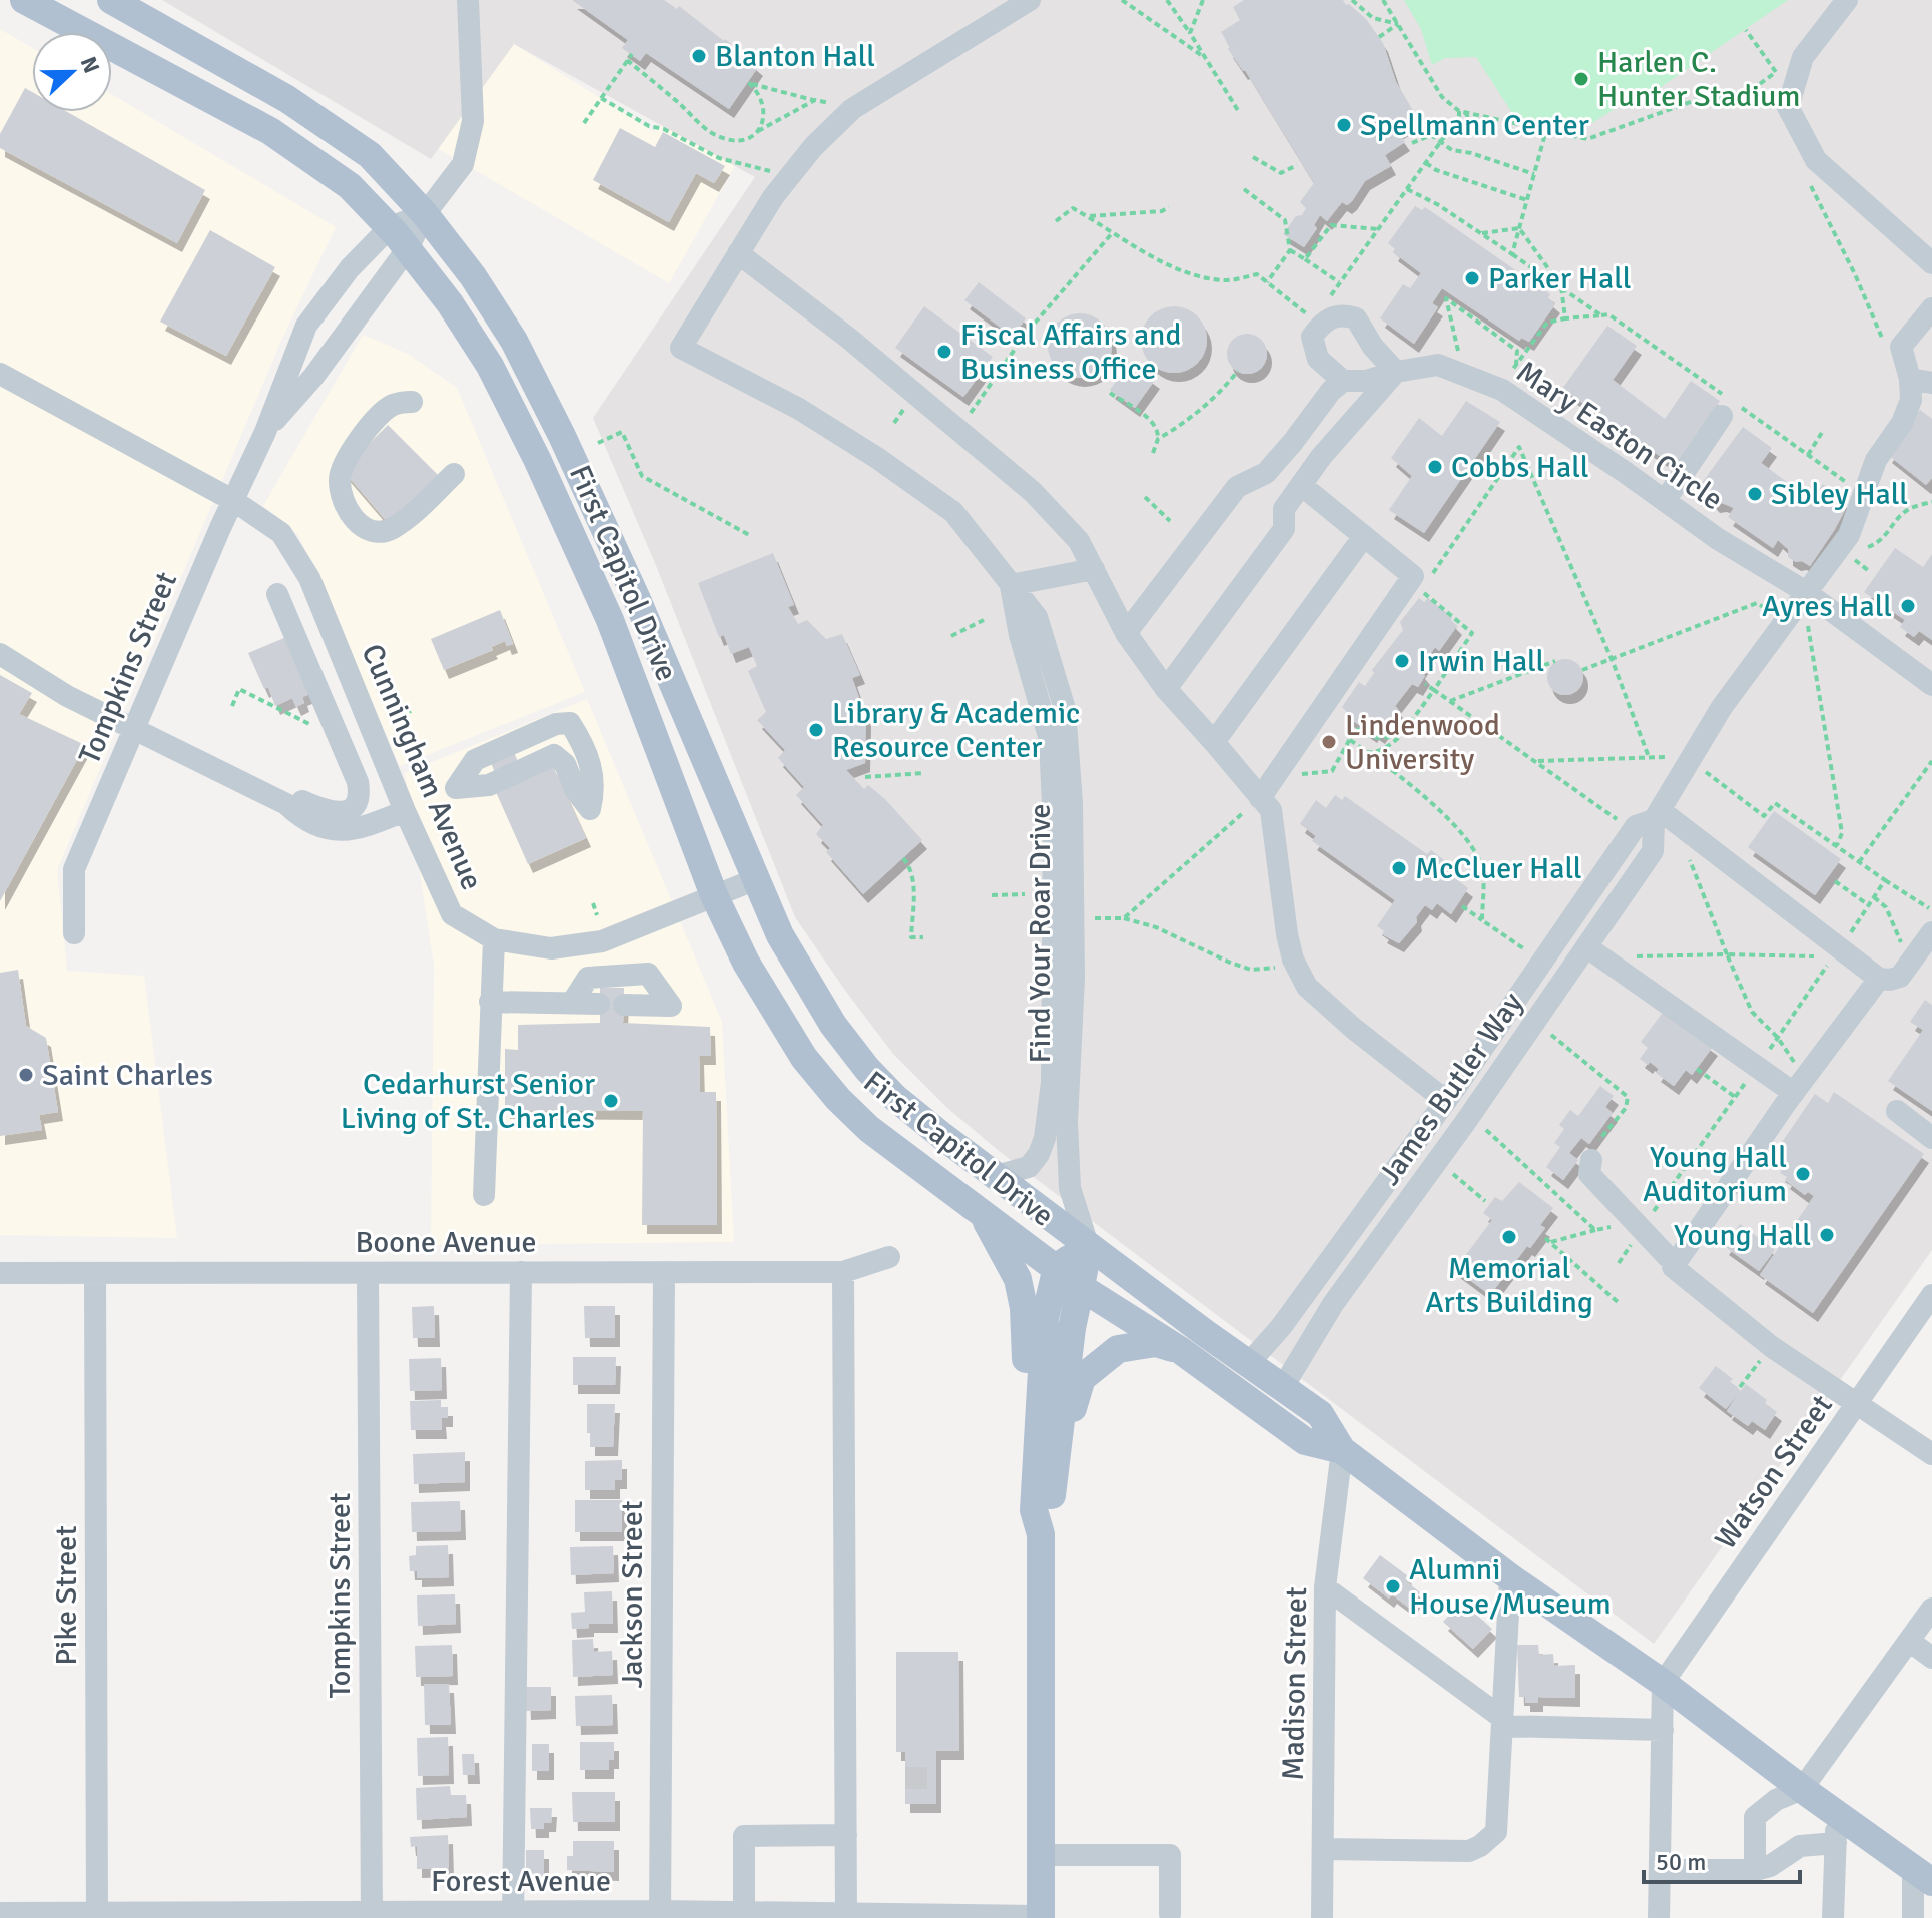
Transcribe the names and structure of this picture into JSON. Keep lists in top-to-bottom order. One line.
{"streets":{"main road":["First Capitol Drive"],"street":["Mary Easton Circle","Tompkins Street","Cunningham Avenue","Find Your Roar Drive","James Butler Way","Boone Avenue","Watson Street","Jackson Street","Pike Street","Madison Street","Forest Avenue"]},"crossings":[["Mary Easton Circle","James Butler Way"],["First Capitol Drive","Tompkins Street"],["First Capitol Drive","Cunningham Avenue"],["First Capitol Drive","Find Your Roar Drive"],["First Capitol Drive","Forest Avenue"],["Tompkins Street","Cunningham Avenue"],["Tompkins Street","Boone Avenue"],["Tompkins Street","Forest Avenue"],["Boone Avenue","Jackson Street"],["Boone Avenue","Pike Street"],["Jackson Street","Forest Avenue"],["Pike Street","Forest Avenue"]],"places":["Blanton Hall","Harlen C. Hunter Stadium","Spellmann Center","Parker Hall","Fiscal Affairs and Business Office","Cobbs Hall","Sibley Hall","Ayres Hall","Irwin Hall","Library & Academic Resource Center","Lindenwood University","McCluer Hall","Saint Charles","Cedarhurst Senior Living of St. Charles","Young Hall Auditorium","Young Hall","Memorial Arts Building","Alumni House/Museum"],"scale_bar":"50 m","north":"right"}
